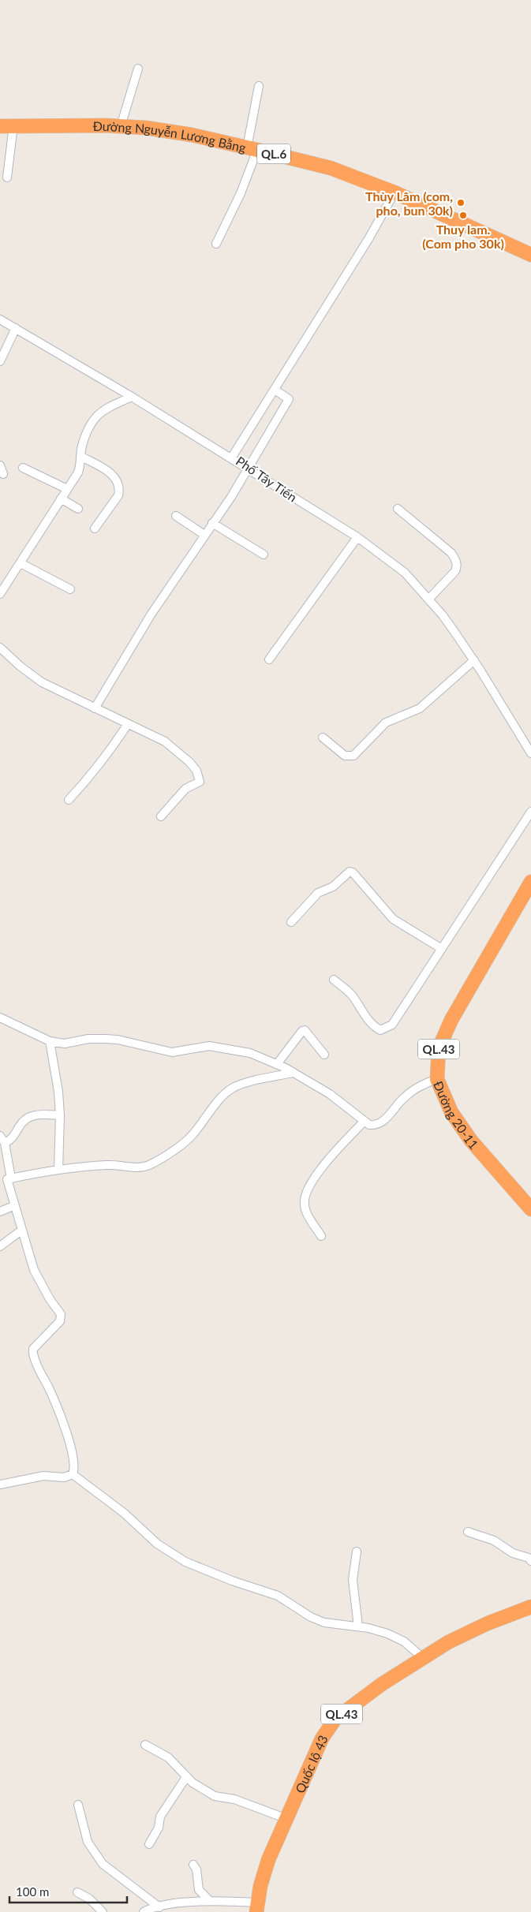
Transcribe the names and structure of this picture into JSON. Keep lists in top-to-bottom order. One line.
{"streets":{"highway":["Đường Nguyễn Lương Bằng","QL.6","QL.43","Đường 20-11","Quốc lộ 43"],"street":["Phố Tây Tiến"]},"crossings":[["Đường Nguyễn Lương Bằng","Phố Tây Tiến"]],"places":["Thùy Lâm (com, pho, bun 30k)","Thuy lam. (Com pho 30k)"],"scale_bar":"100 m"}
